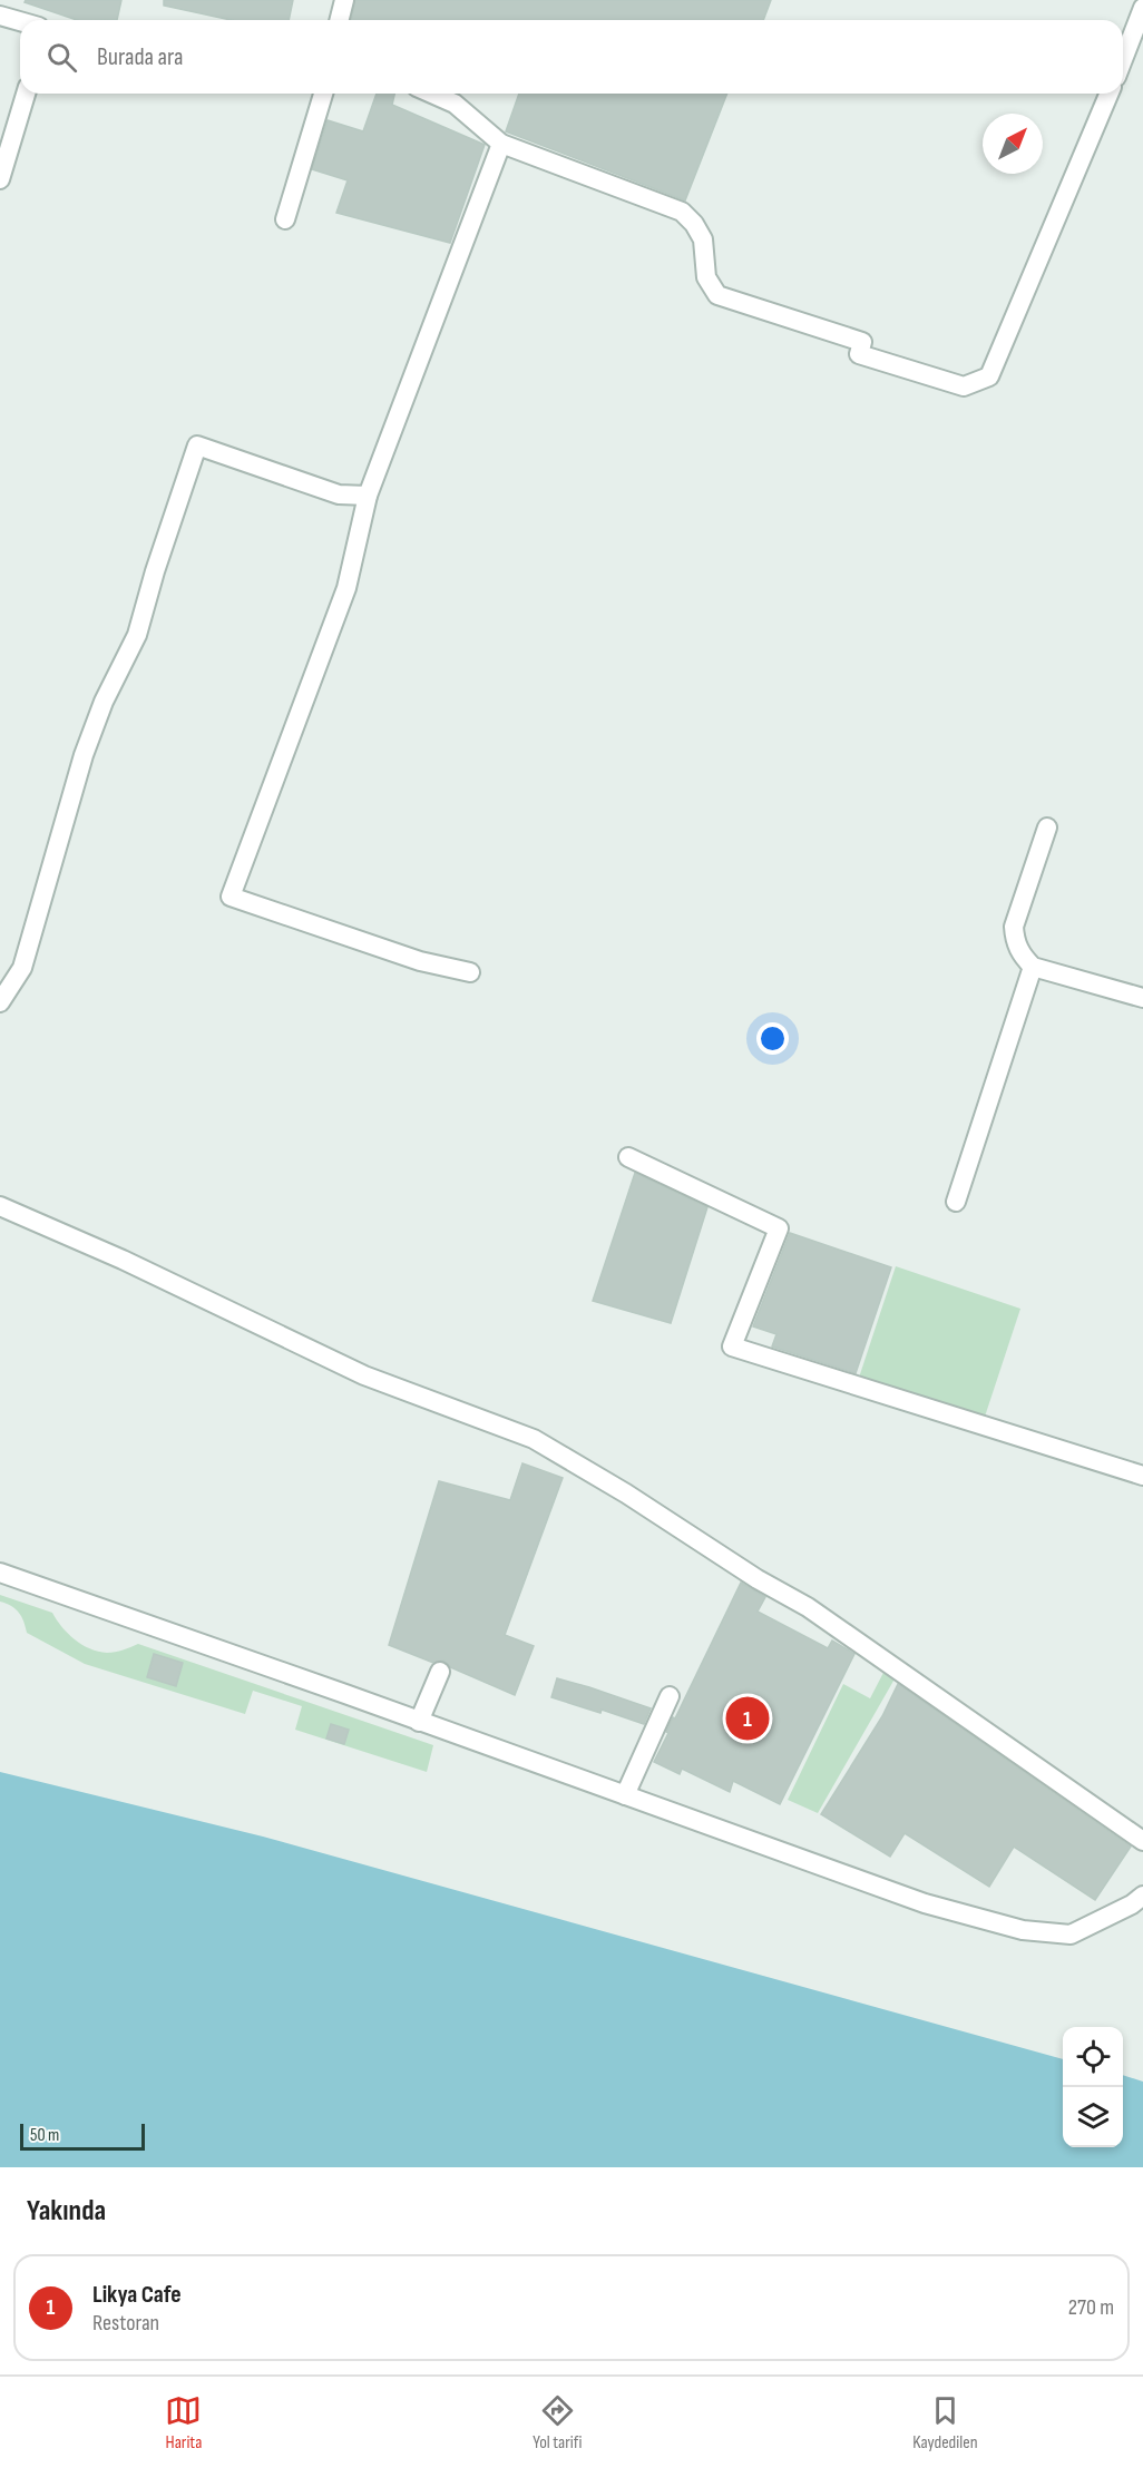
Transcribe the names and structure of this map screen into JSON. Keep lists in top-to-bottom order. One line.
{"scale_bar":"50 m","north":"top right","page":{"search":"Burada ara","pins":"1","scale":"50 m","heading":"Yakında","list":[{"mark":"1","name":"Likya Cafe","note":"Restoran","value":"270 m"}],"nav":["Harita","Yol tarifi","Kaydedilen"]}}
